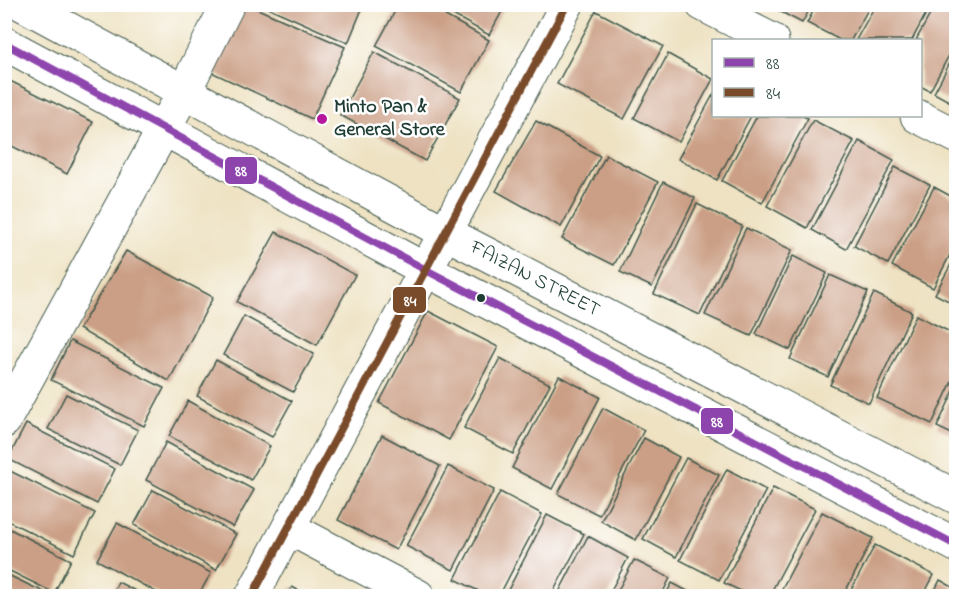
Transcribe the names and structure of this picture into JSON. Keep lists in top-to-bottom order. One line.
{"streets":{"street":["FAIZAN STREET"]},"places":["Minto Pan & General Store"],"lines":["transit line 84","transit line 88"],"legend":["88","84"]}
